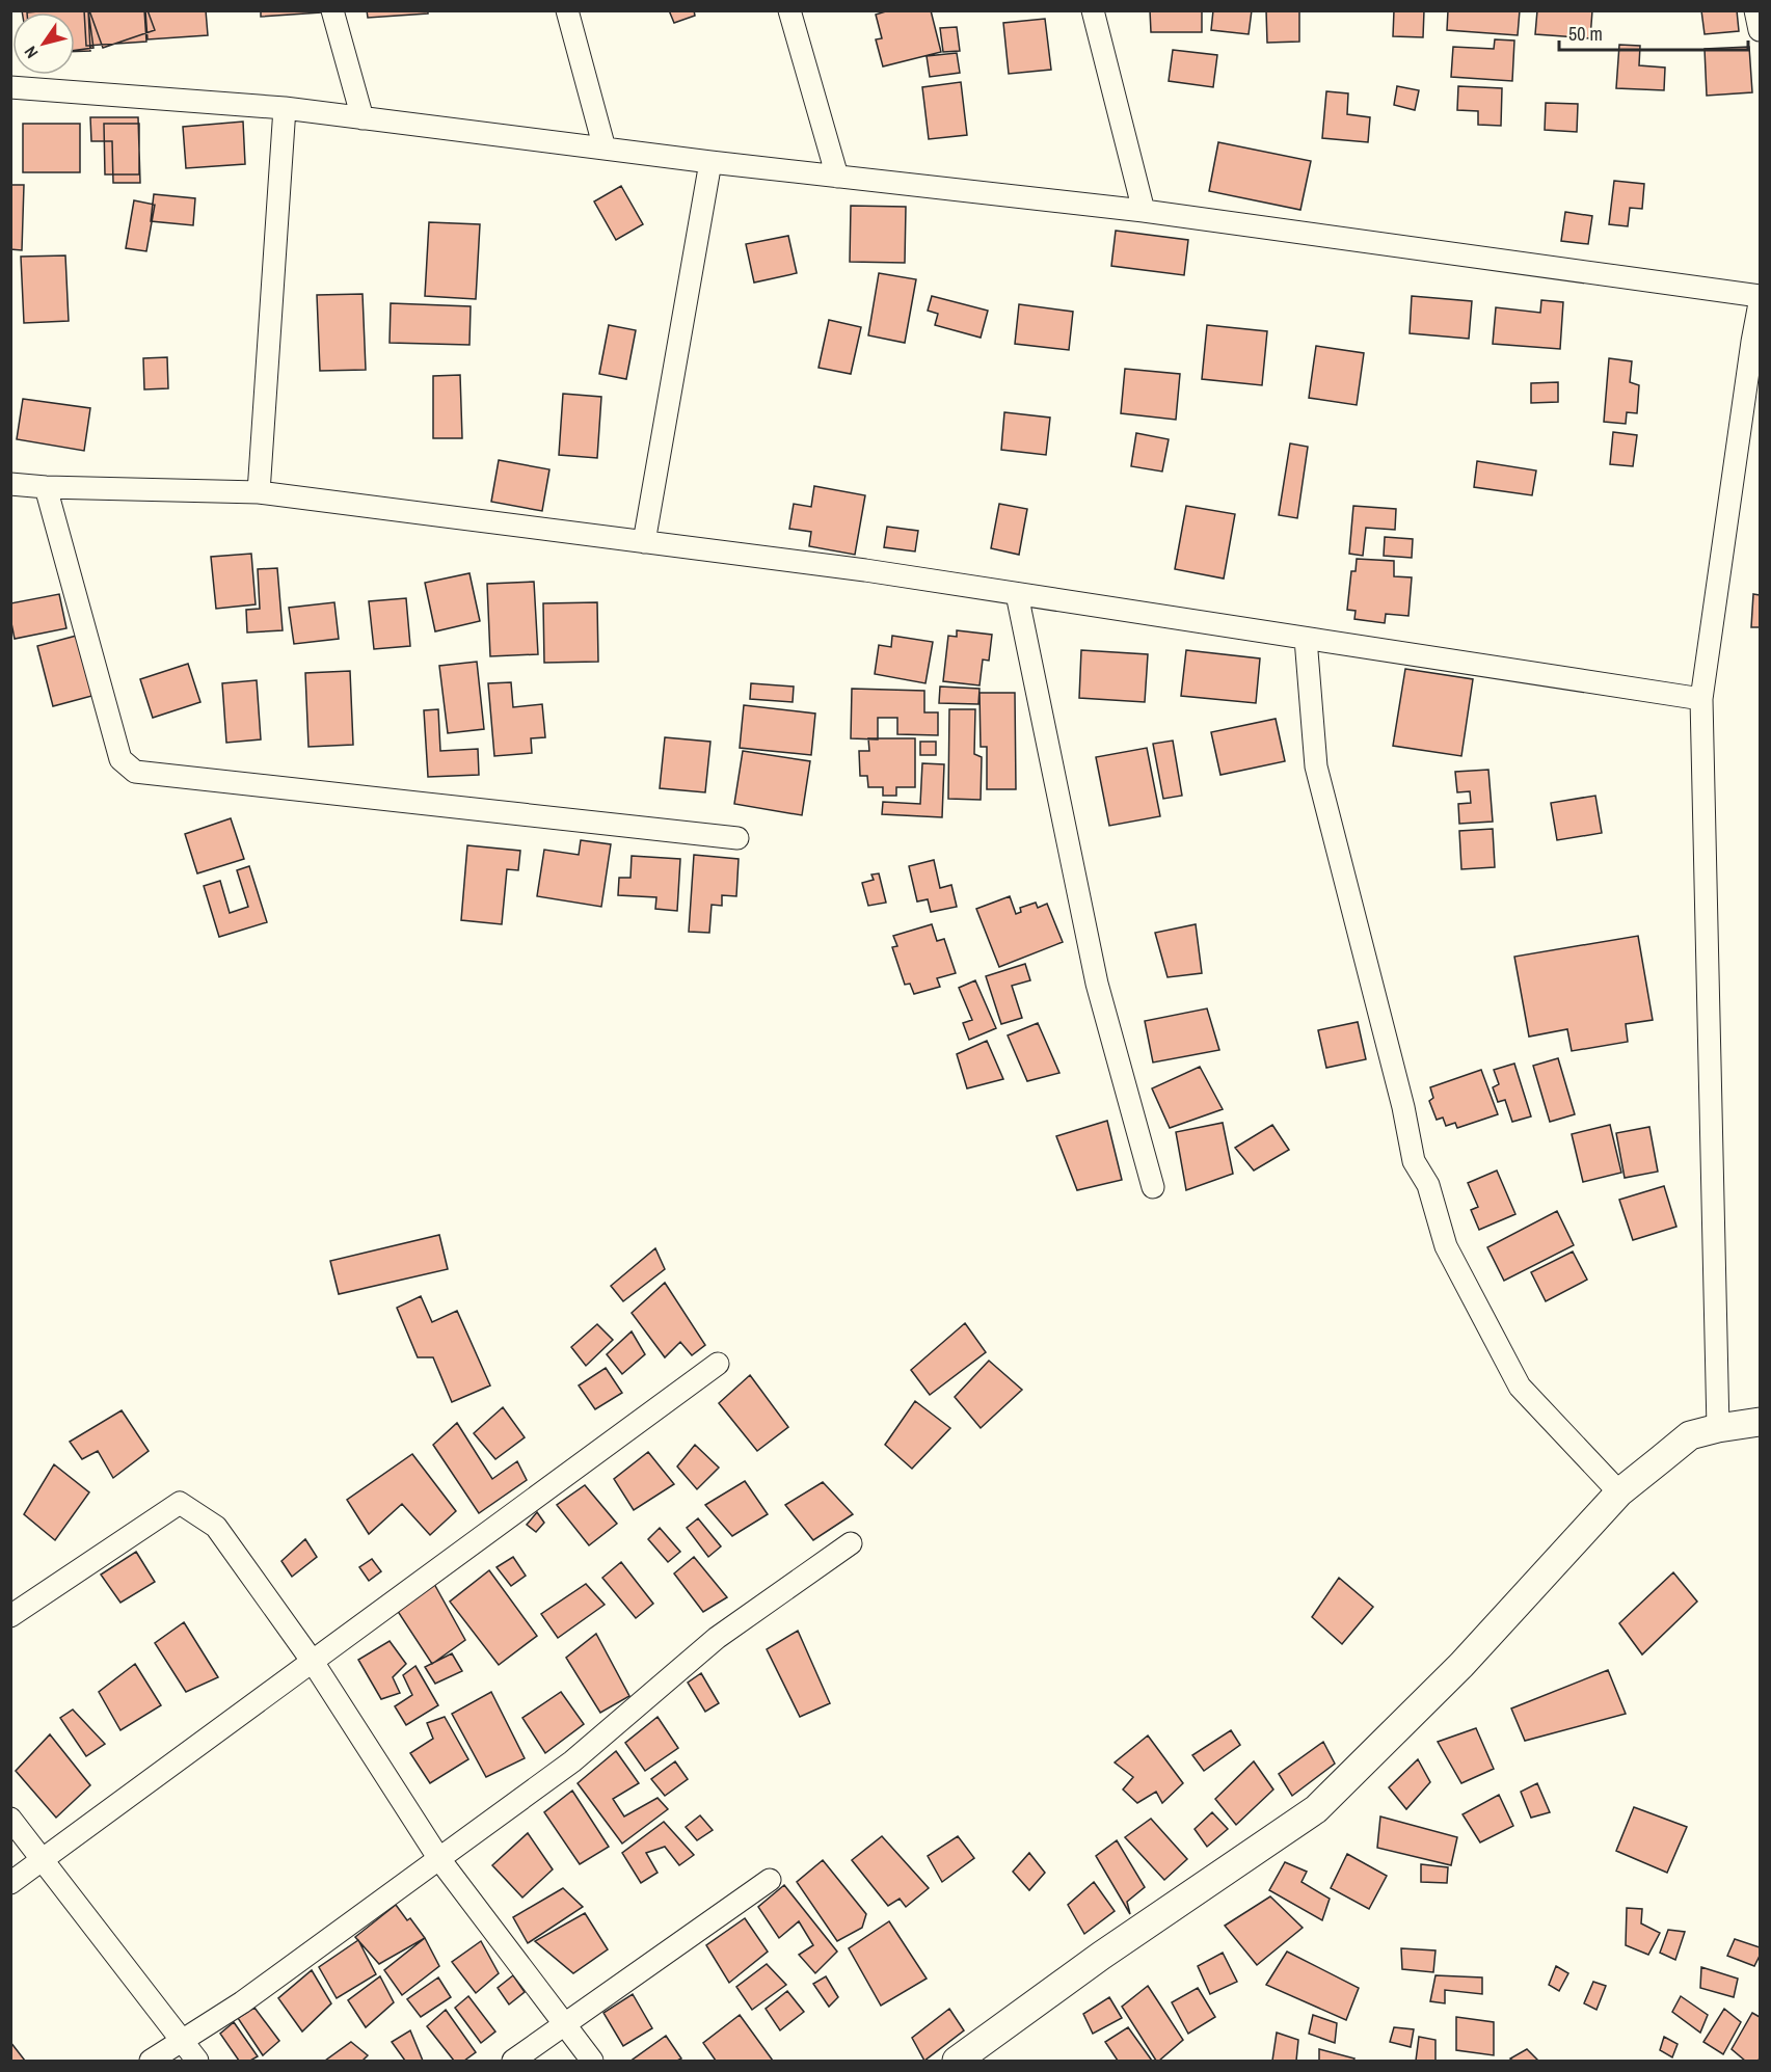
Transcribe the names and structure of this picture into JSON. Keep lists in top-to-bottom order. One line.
{"scale_bar":"50 m","north":"bottom left"}
